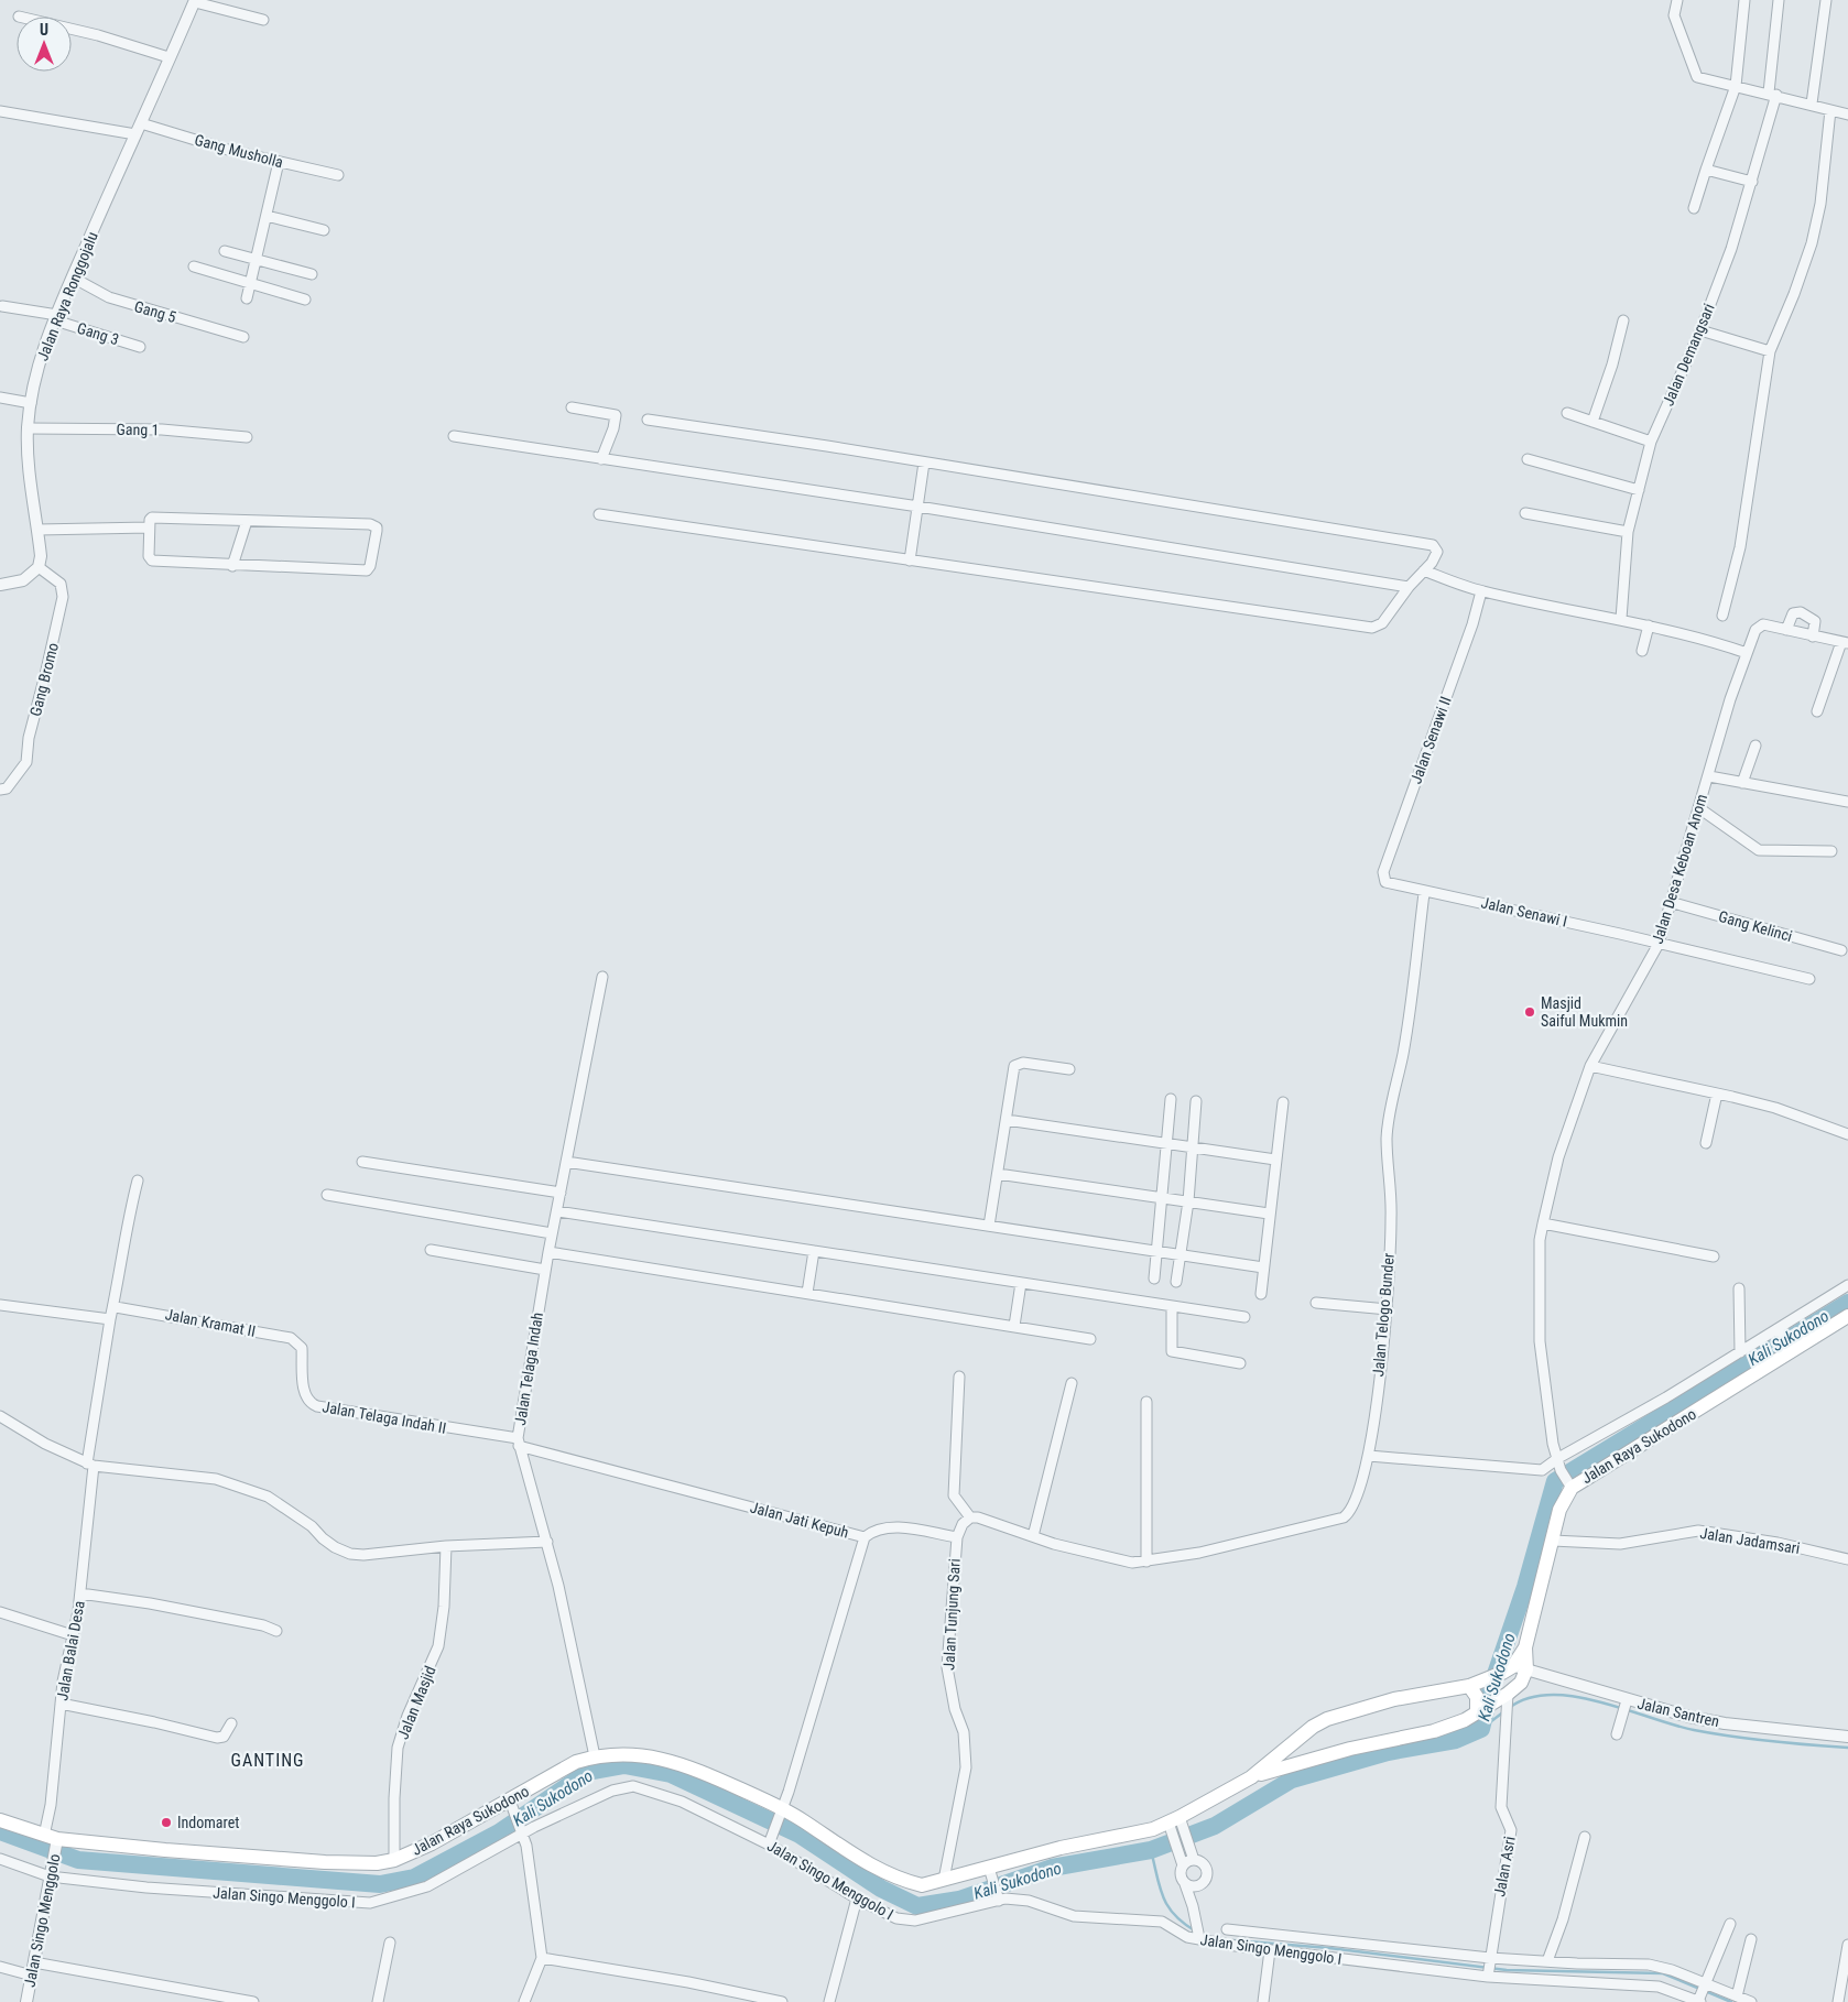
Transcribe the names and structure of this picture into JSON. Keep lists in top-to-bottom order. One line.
{"streets":{"main road":["Jalan Raya Sukodono"],"street":["Gang Musholla","Jalan Raya Ronggojalu","Gang 5","Gang 3","Jalan Demangsari","Gang 1","Gang Bromo","Jalan Senawi II","Jalan Desa Keboan Anom","Jalan Senawi I","Gang Kelinci","Jalan Telogo Bunder","Jalan Kramat II","Jalan Telaga Indah","Jalan Telaga Indah II","Jalan Jati Kepuh","Jalan Jadamsari","Jalan Tunjung Sari","Jalan Balai Desa","Jalan Masjid","Jalan Santren","Jalan Asri","Jalan Singo Menggolo I","Jalan Singo Menggolo"]},"crossings":[["Gang Musholla","Jalan Raya Ronggojalu"],["Jalan Raya Ronggojalu","Gang 5"],["Jalan Raya Ronggojalu","Gang 3"],["Jalan Raya Ronggojalu","Gang 1"],["Jalan Raya Ronggojalu","Gang Bromo"],["Jalan Senawi II","Jalan Senawi I"],["Jalan Desa Keboan Anom","Jalan Senawi I"],["Jalan Desa Keboan Anom","Gang Kelinci"],["Jalan Desa Keboan Anom","Jalan Raya Sukodono"],["Jalan Senawi I","Jalan Telogo Bunder"],["Jalan Kramat II","Jalan Telaga Indah II"],["Jalan Kramat II","Jalan Balai Desa"],["Jalan Telaga Indah","Jalan Telaga Indah II"],["Jalan Telaga Indah","Jalan Raya Sukodono"],["Jalan Telaga Indah","Jalan Jati Kepuh"],["Jalan Telaga Indah II","Jalan Jati Kepuh"],["Jalan Raya Sukodono","Jalan Jati Kepuh"],["Jalan Raya Sukodono","Jalan Jadamsari"],["Jalan Raya Sukodono","Jalan Tunjung Sari"],["Jalan Raya Sukodono","Jalan Balai Desa"],["Jalan Raya Sukodono","Jalan Masjid"],["Jalan Raya Sukodono","Jalan Santren"],["Jalan Raya Sukodono","Jalan Asri"],["Jalan Raya Sukodono","Jalan Singo Menggolo"],["Jalan Jati Kepuh","Jalan Singo Menggolo I"],["Jalan Balai Desa","Jalan Singo Menggolo"],["Jalan Asri","Jalan Singo Menggolo I"],["Jalan Singo Menggolo I","Jalan Singo Menggolo"]],"districts":["GANTING"],"water":["Kali Sukodono"],"places":["Masjid Saiful Mukmin","Indomaret"],"north":"top"}
